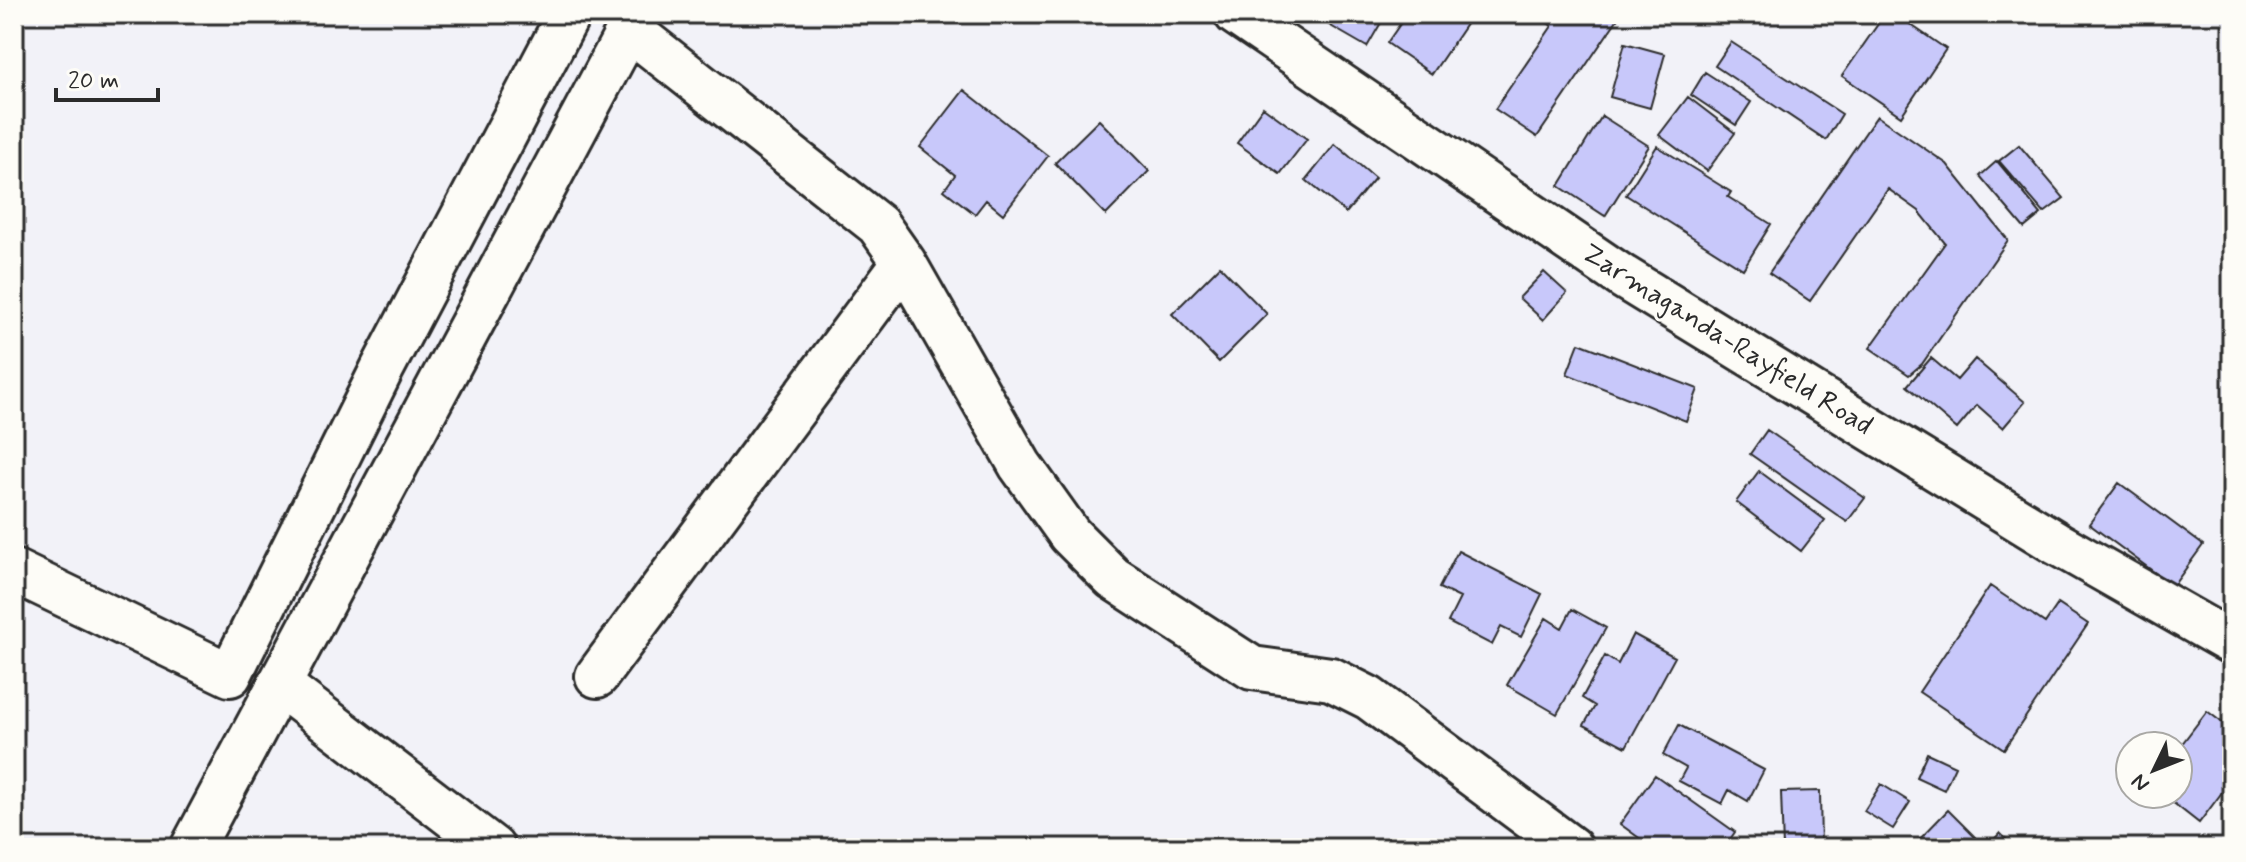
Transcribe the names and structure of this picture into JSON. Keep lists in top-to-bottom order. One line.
{"streets":{"street":["Zarmaganda-Rayfield Road"]},"scale_bar":"20 m","north":"bottom left"}
